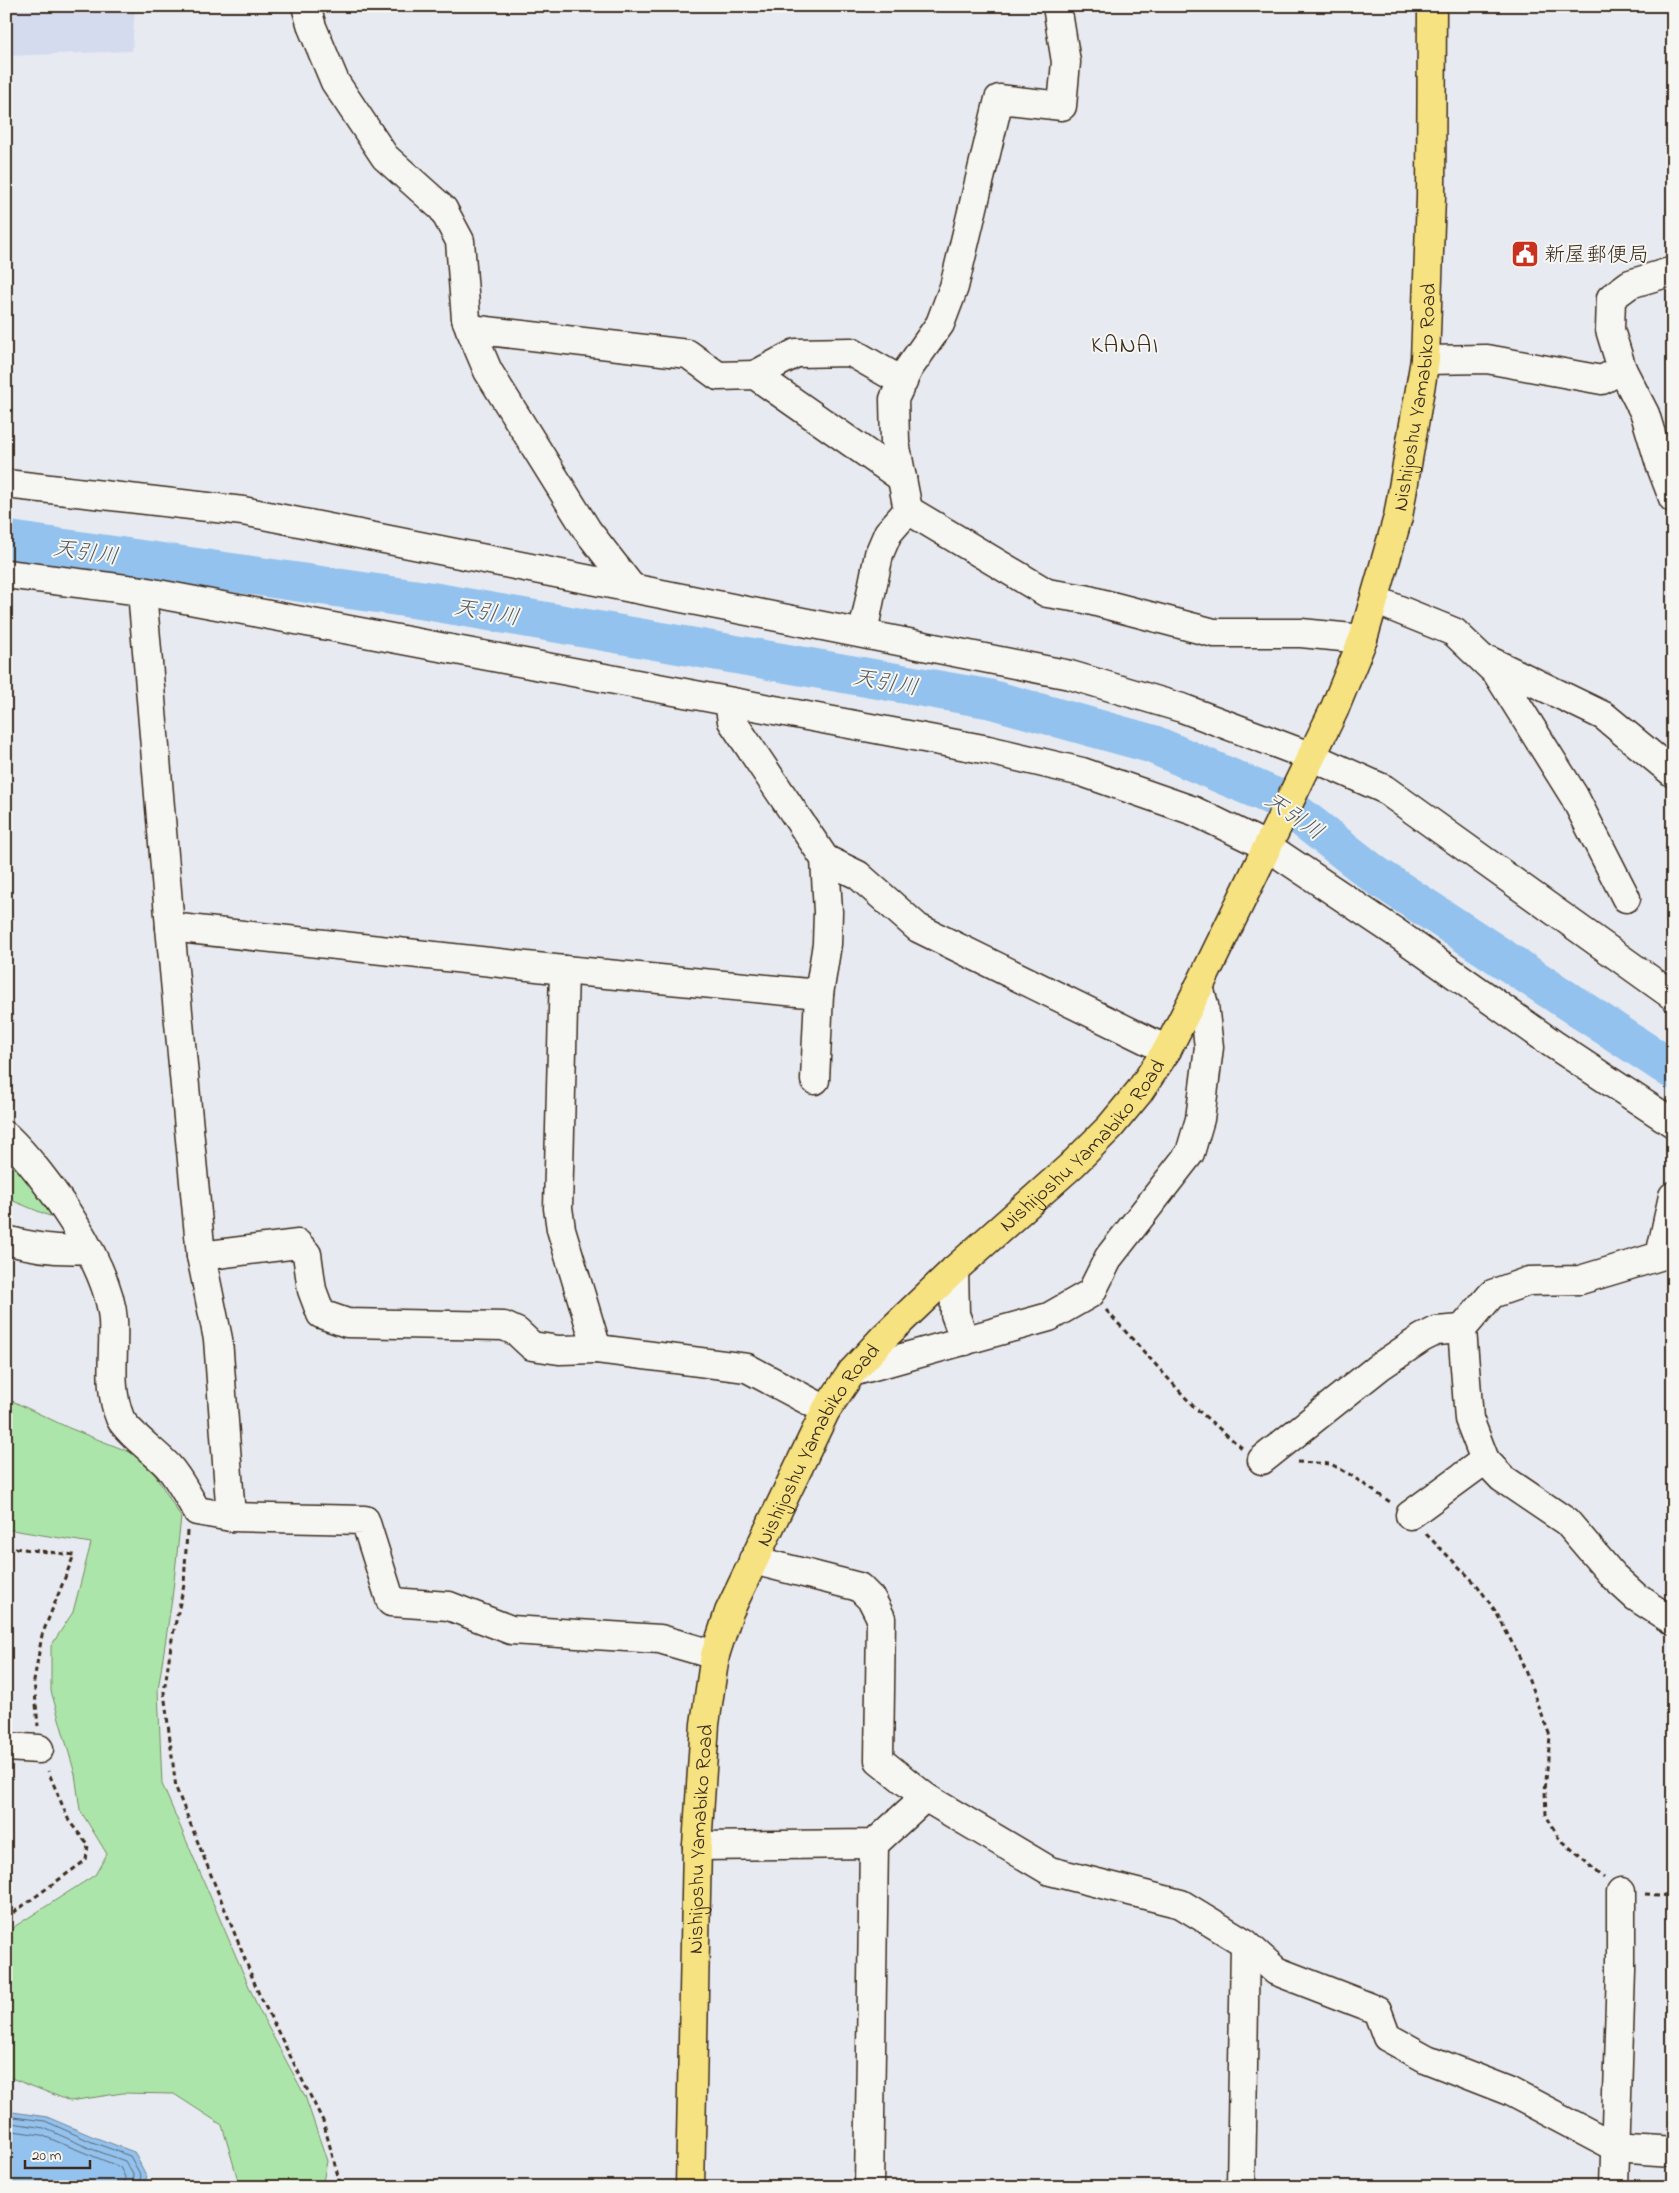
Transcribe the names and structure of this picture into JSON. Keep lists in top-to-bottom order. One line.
{"streets":{"highway":["Nishijoshu Yamabiko Road"]},"districts":["KANAI"],"water":["天引川"],"places":{"public building":["新屋郵便局"]},"scale_bar":"20 m"}
